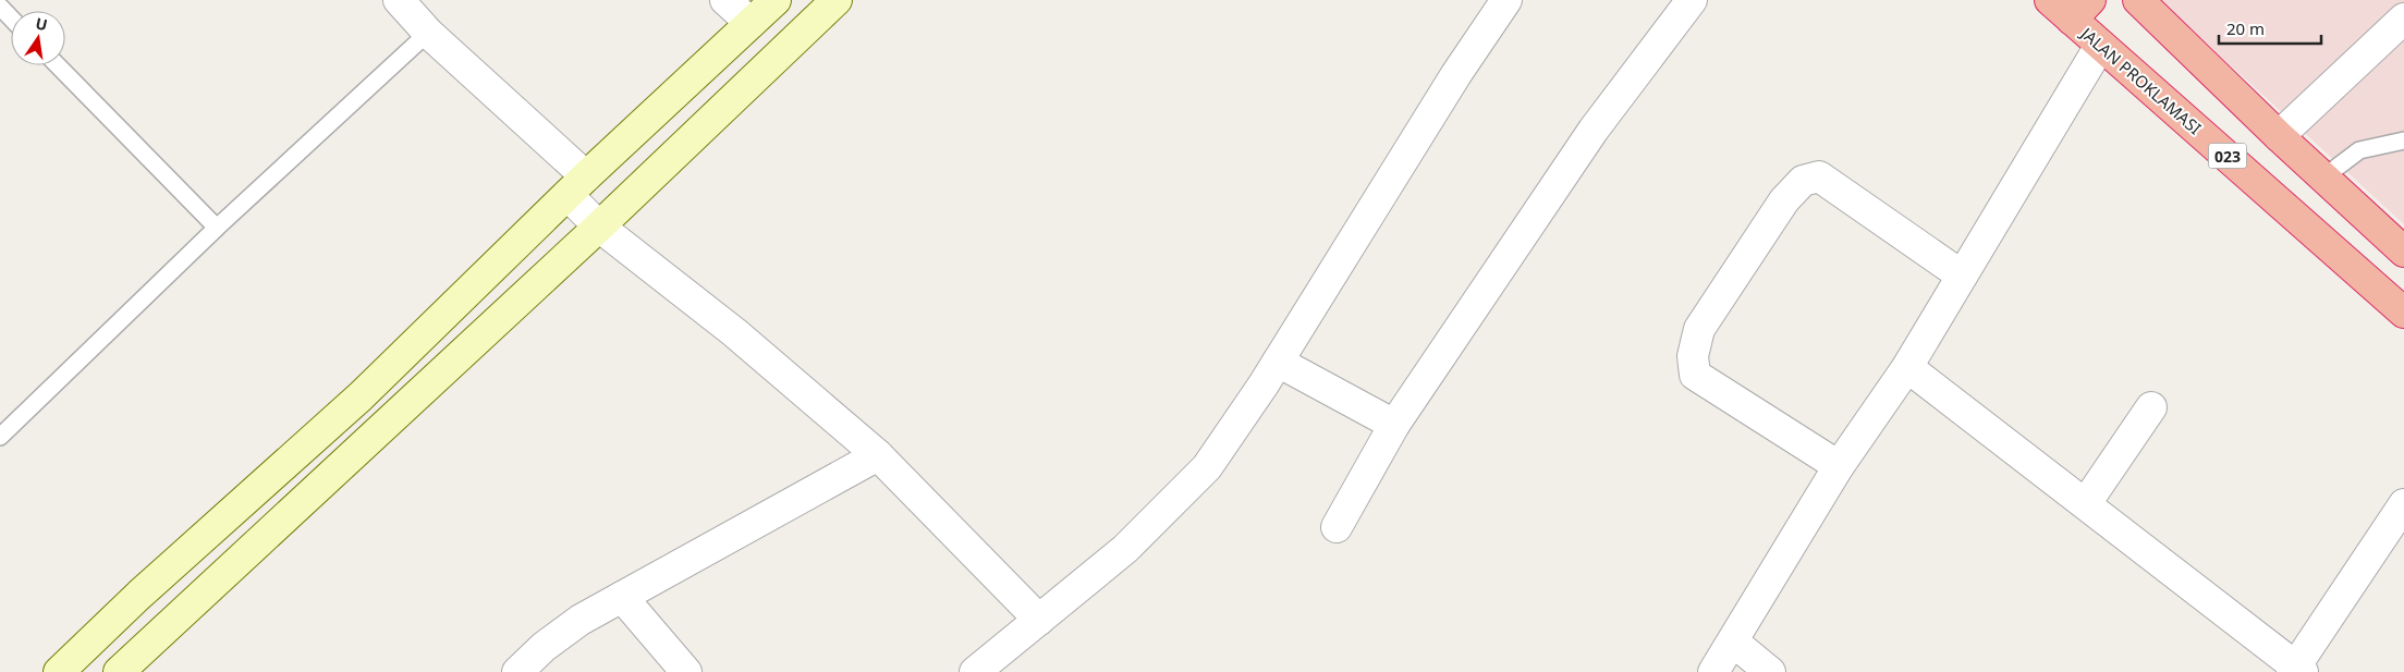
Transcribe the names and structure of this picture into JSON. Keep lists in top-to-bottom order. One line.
{"streets":{"highway":["JALAN PROKLAMASI","023"]},"scale_bar":"20 m","north":"top"}
